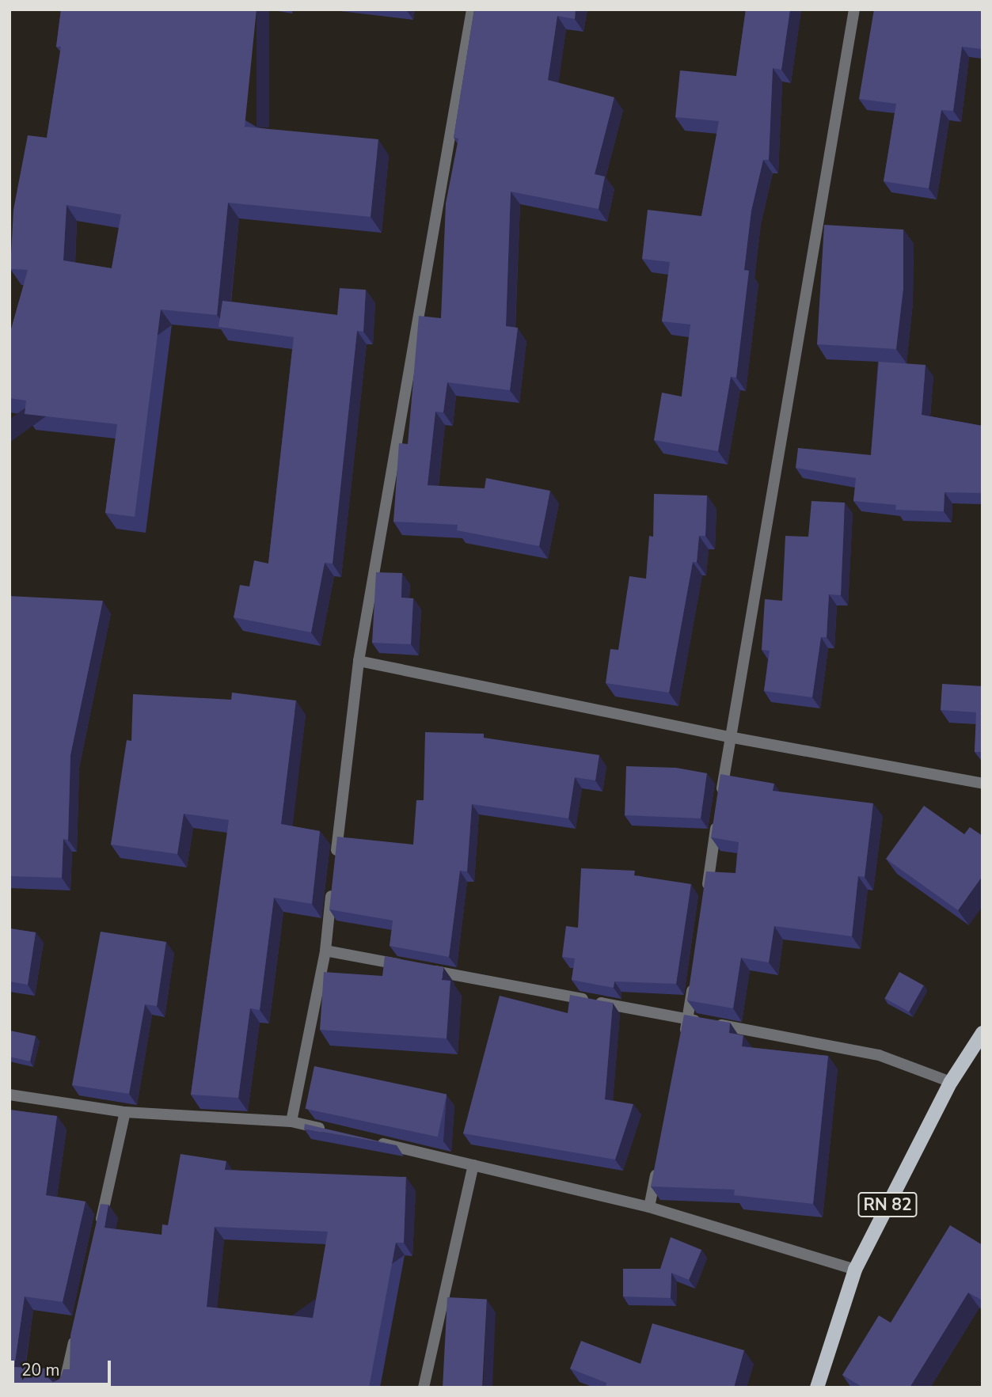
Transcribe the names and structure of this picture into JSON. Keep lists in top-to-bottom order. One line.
{"streets":{"main road":["RN 82"]},"scale_bar":"20 m"}
